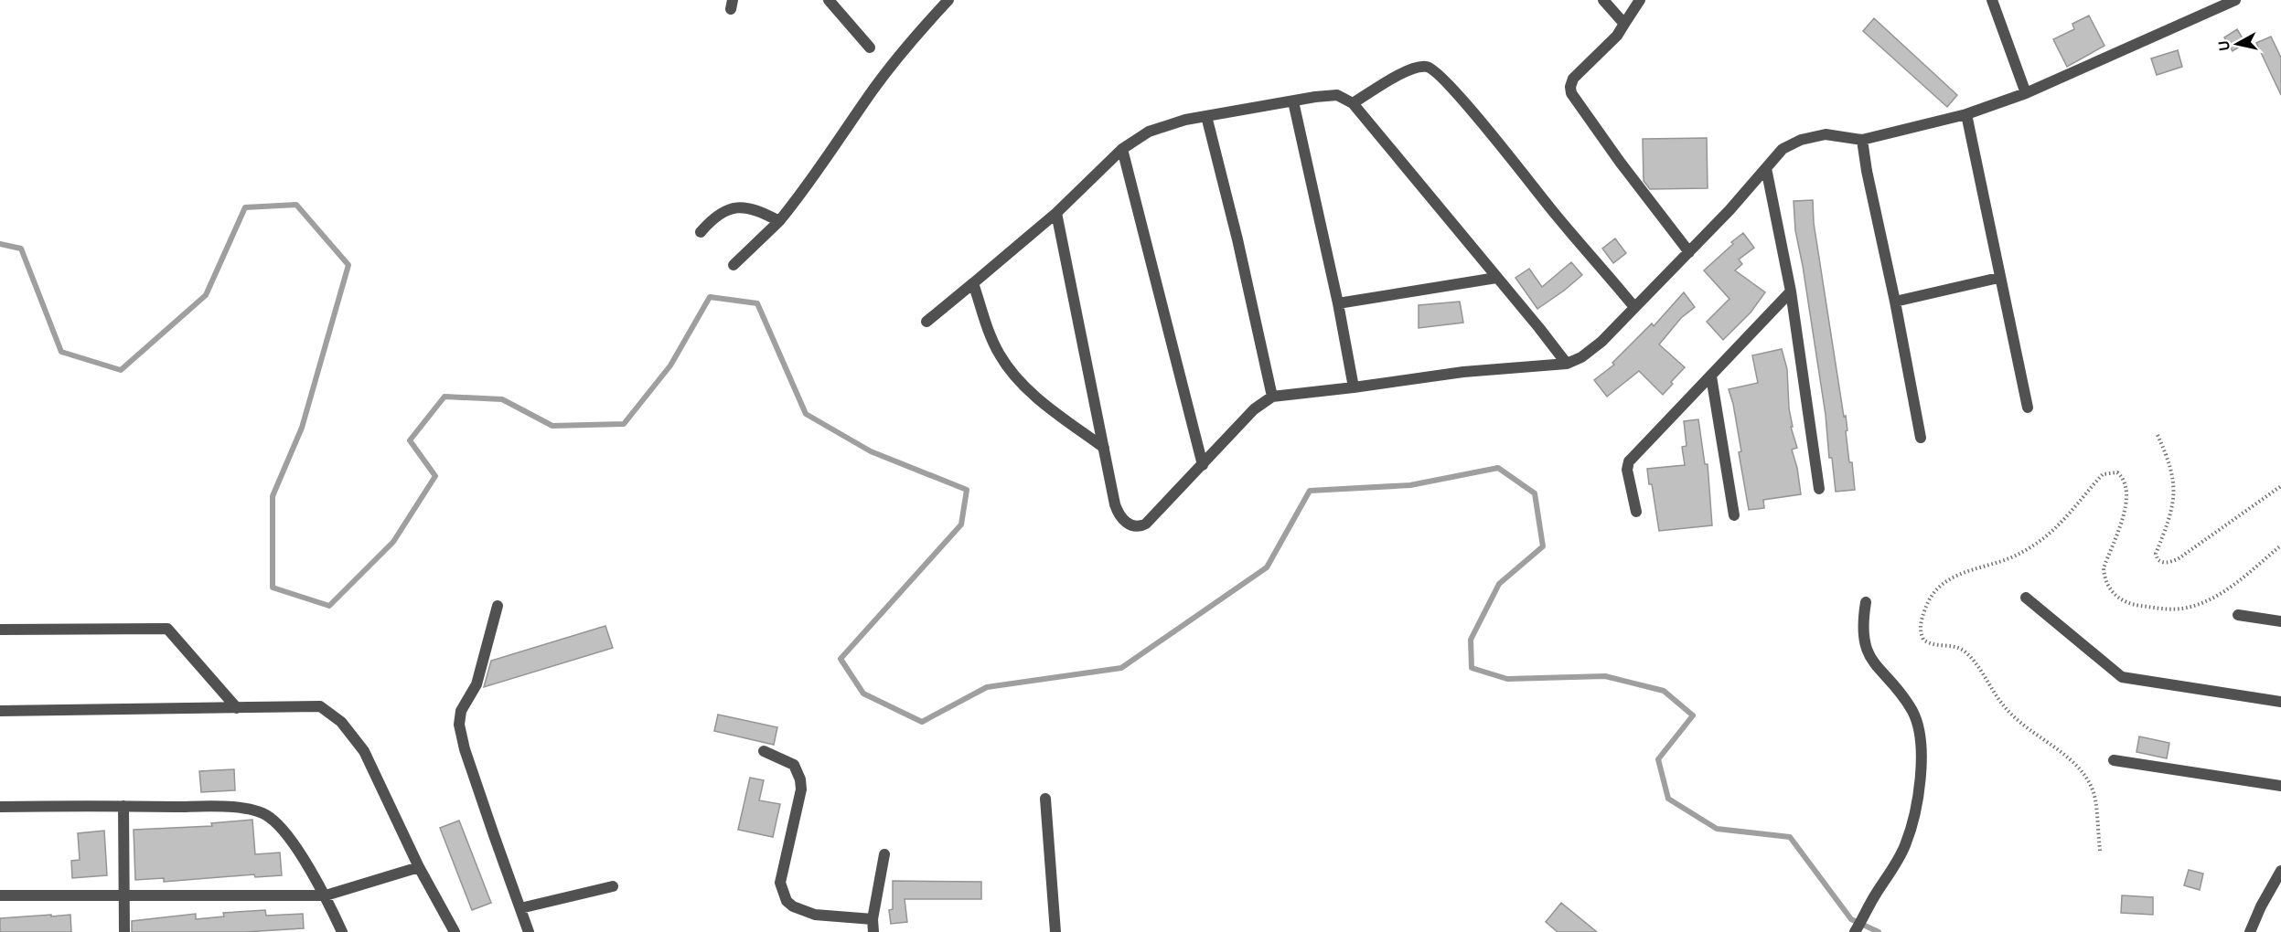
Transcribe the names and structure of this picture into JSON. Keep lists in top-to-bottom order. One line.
{"north":"left"}
